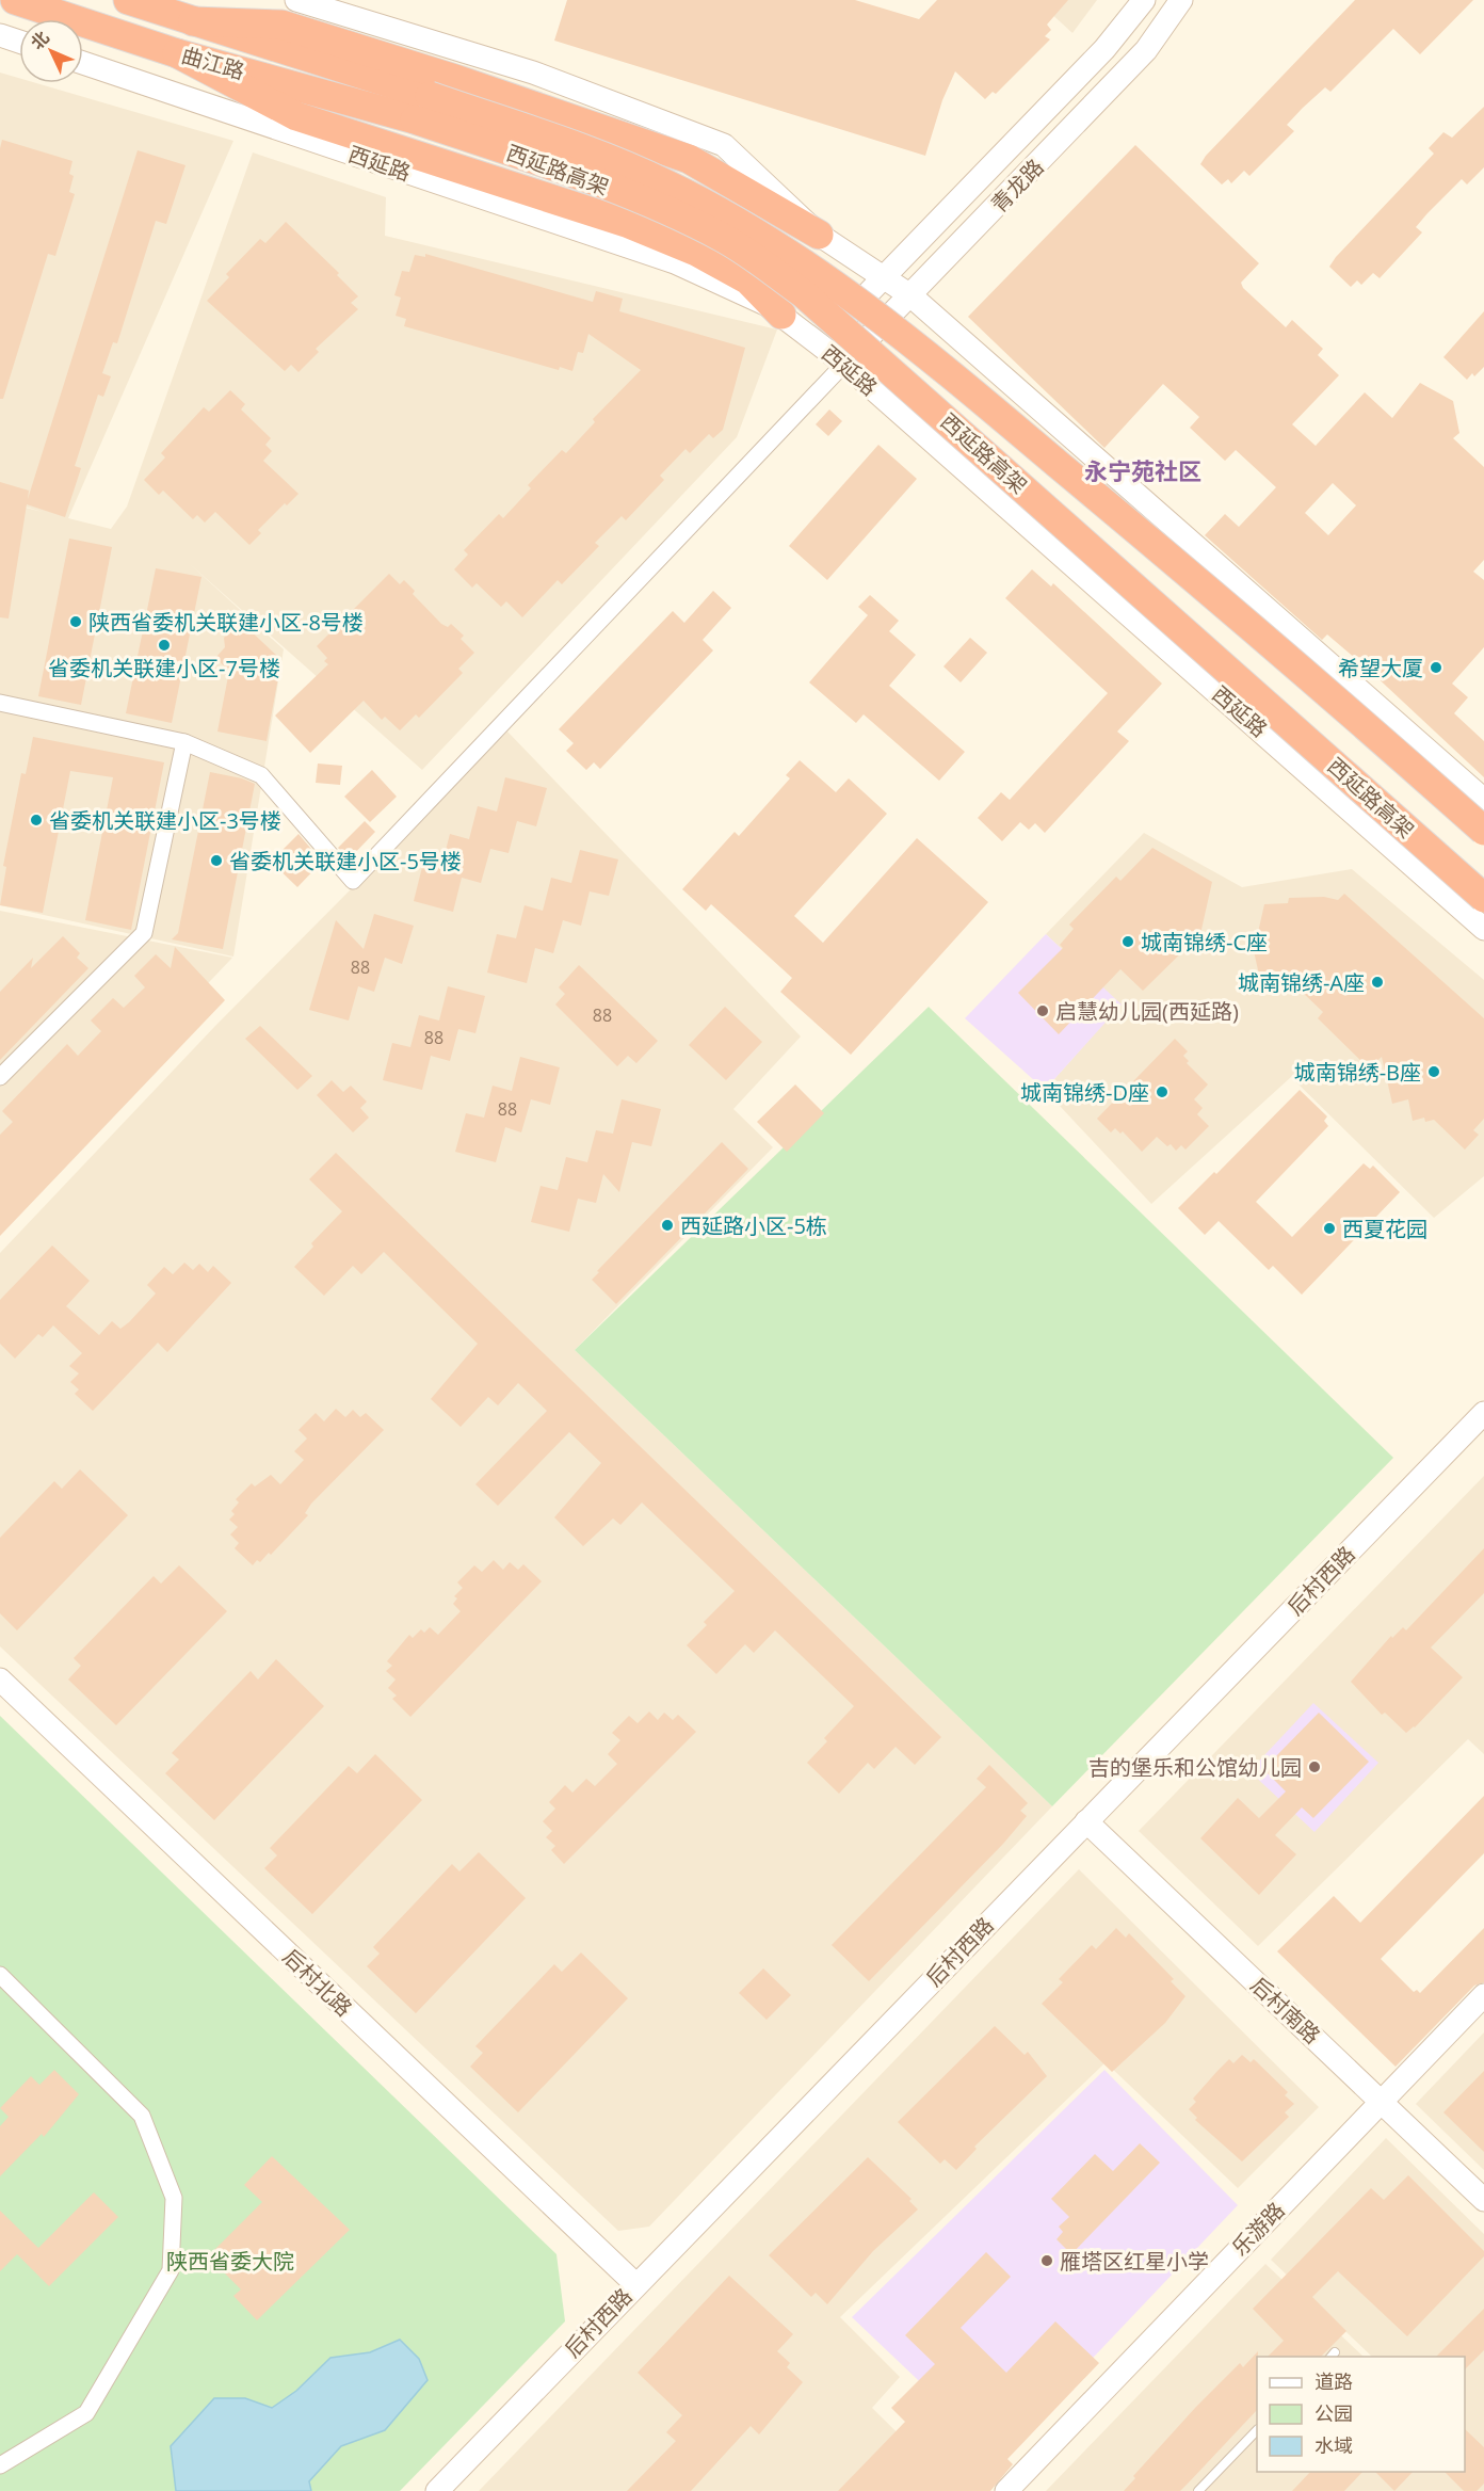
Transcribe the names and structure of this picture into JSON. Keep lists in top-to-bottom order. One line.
{"streets":{"highway":["曲江路","西延路高架"],"street":["西延路","青龙路","后村西路","后村北路","后村南路","乐游路"]},"crossings":[["曲江路","西延路高架"],["西延路","青龙路"],["后村西路","后村北路"],["后村西路","后村南路"],["后村南路","乐游路"]],"districts":["永宁苑社区"],"parks":["陕西省委大院"],"places":["陕西省委机关联建小区-8号楼","省委机关联建小区-7号楼","希望大厦","省委机关联建小区-3号楼","省委机关联建小区-5号楼","城南锦绣-C座","城南锦绣-A座","启慧幼儿园(西延路)","城南锦绣-B座","城南锦绣-D座","西延路小区-5栋","西夏花园","吉的堡乐和公馆幼儿园","雁塔区红星小学"],"house_numbers":["88","88","88","88"],"legend":["道路","公园","水域"],"north":"top left"}
